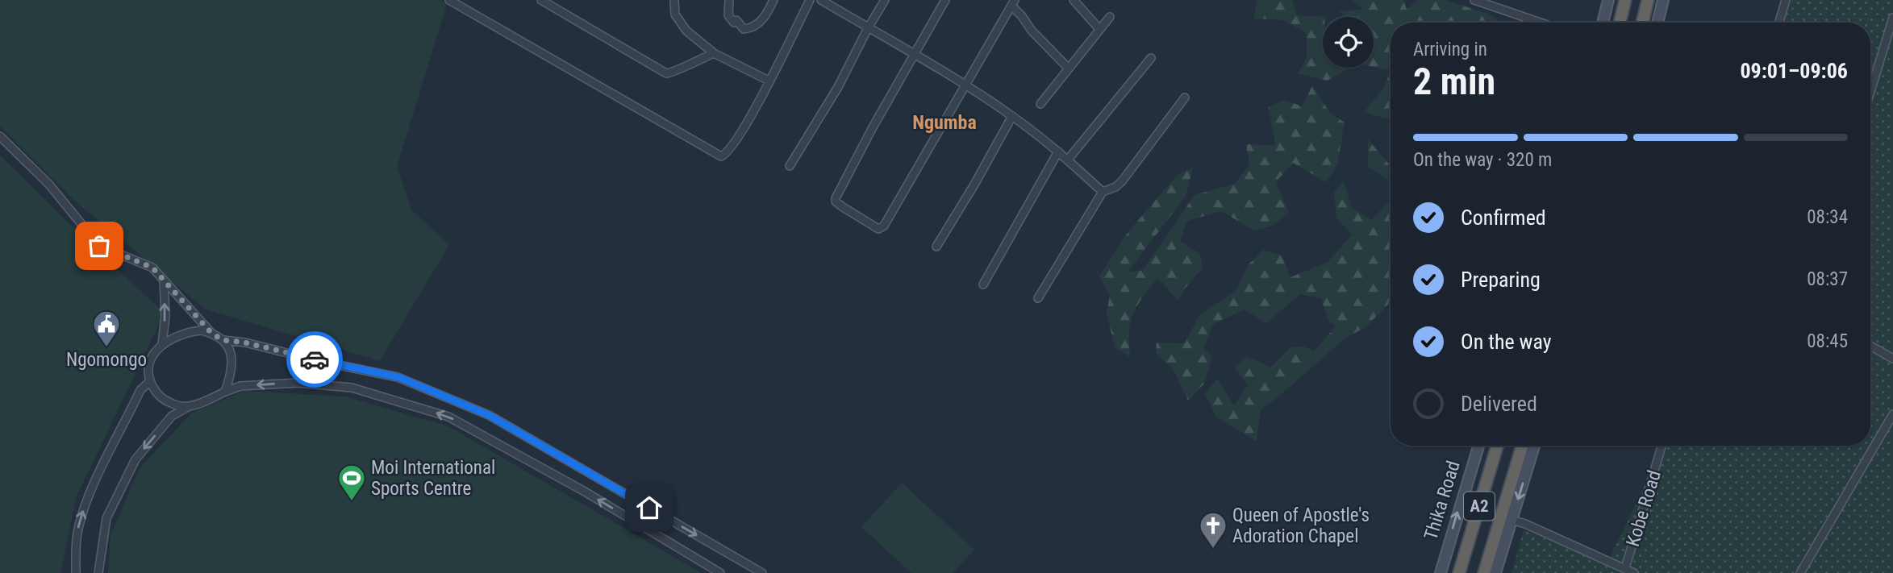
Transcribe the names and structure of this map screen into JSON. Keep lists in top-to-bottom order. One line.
{"streets":{"highway":["Thika Road","A2"],"street":["Kobe Road"]},"districts":["Ngumba"],"places":{"public building":["Ngomongo"],"sports":["Moi International Sports Centre"],"church":["Queen of Apostle's Adoration Chapel"]},"page":{"heading":["2 min","Arriving in","09:01–09:06"],"bar":"On the way · 320 m","list":[["Confirmed","08:34"],["Preparing","08:37"],["On the way","08:45"],"Delivered"]}}
